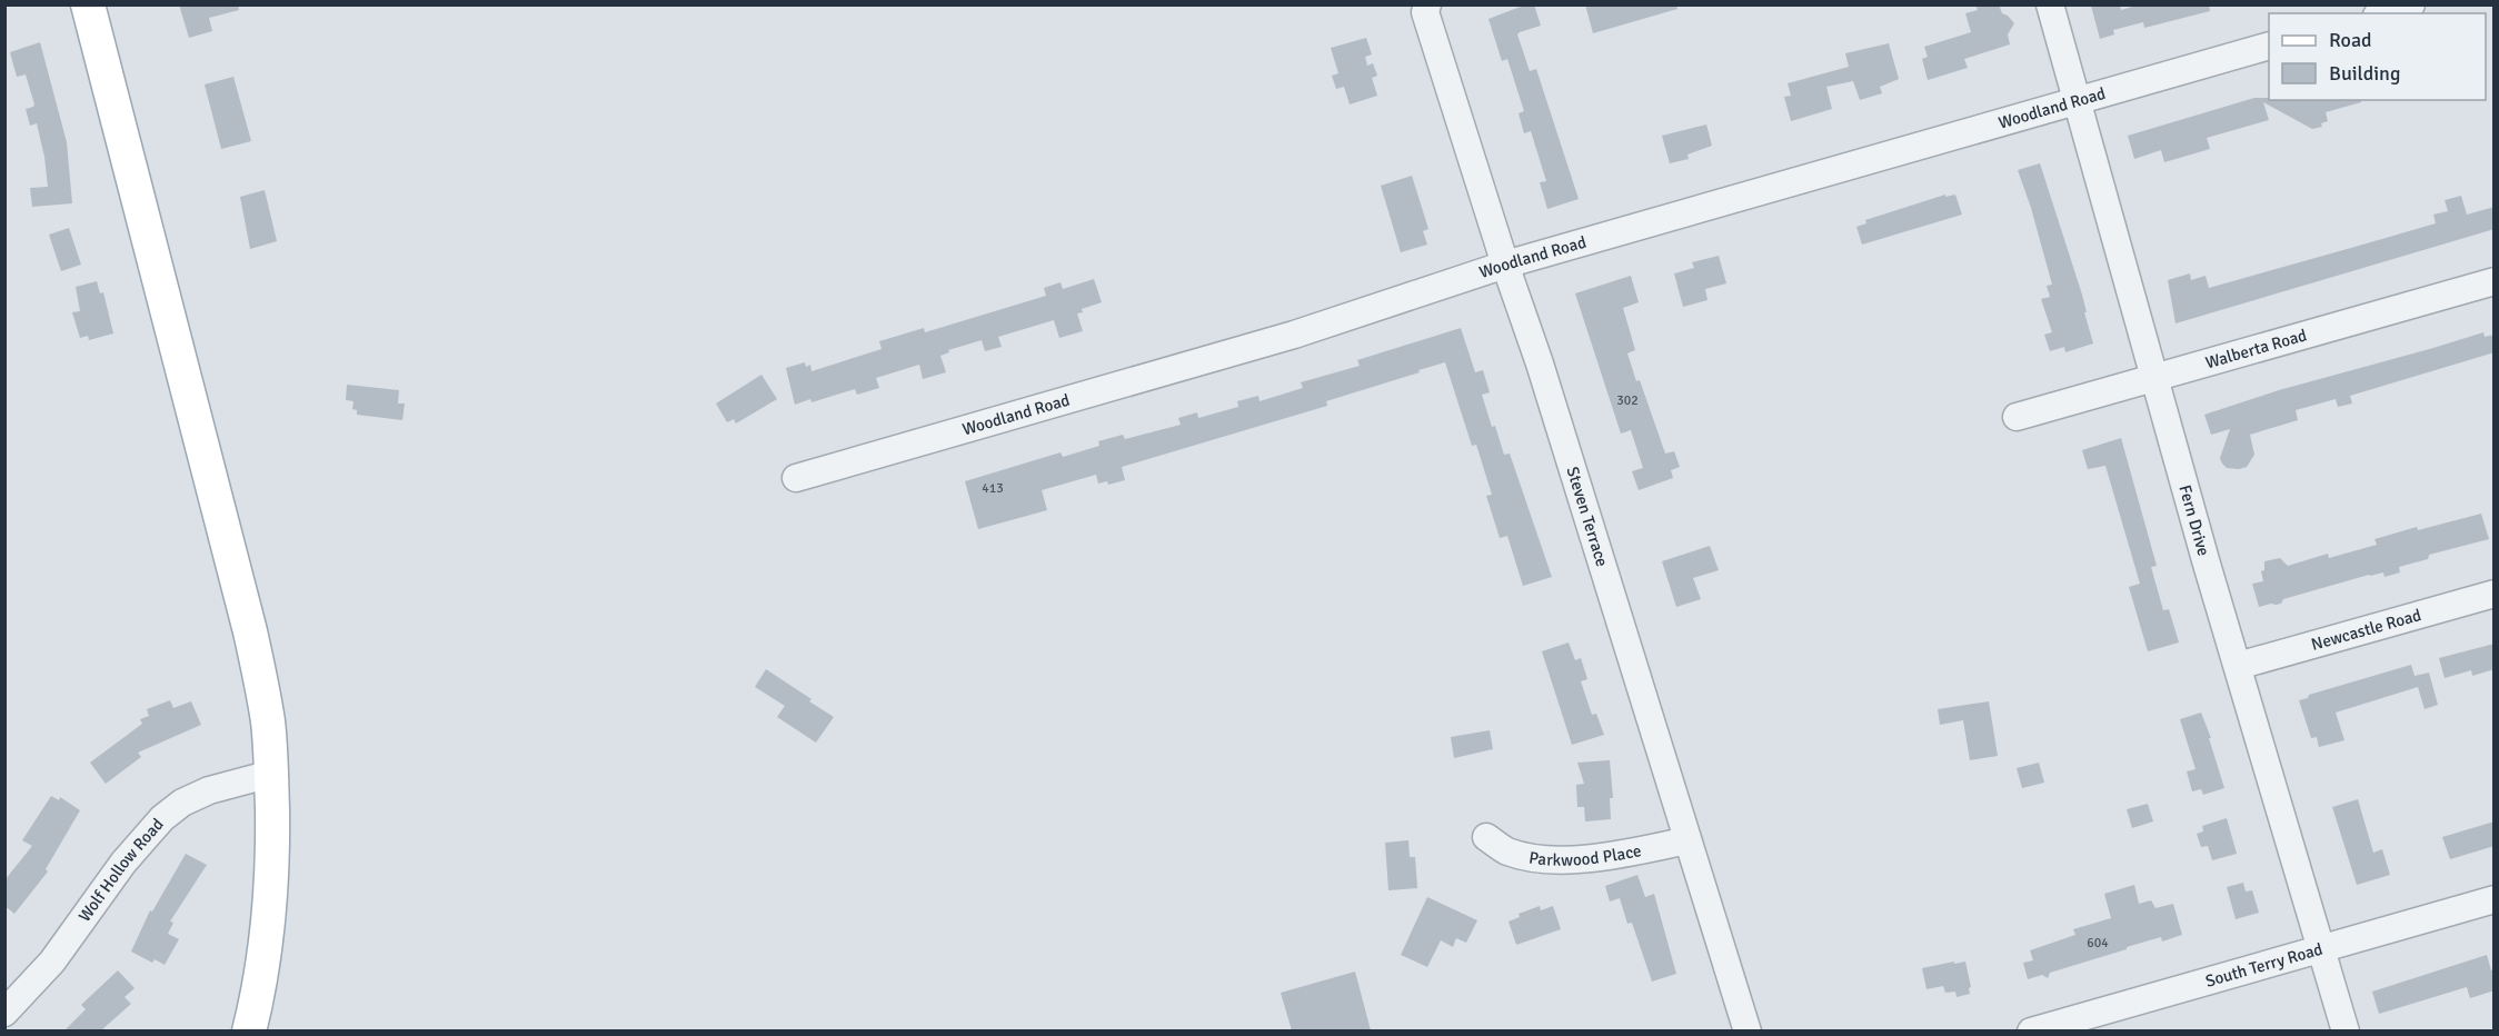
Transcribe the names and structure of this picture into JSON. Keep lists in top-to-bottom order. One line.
{"streets":{"street":["Woodland Road","Walberta Road","Steven Terrace","Fern Drive","Newcastle Road","Parkwood Place","Wolf Hollow Road","South Terry Road"]},"crossings":[["Woodland Road","Steven Terrace"],["Woodland Road","Fern Drive"],["Walberta Road","Fern Drive"],["Steven Terrace","Parkwood Place"],["Fern Drive","Newcastle Road"],["Fern Drive","South Terry Road"]],"house_numbers":["302","413","604"],"legend":["Road","Building"]}
